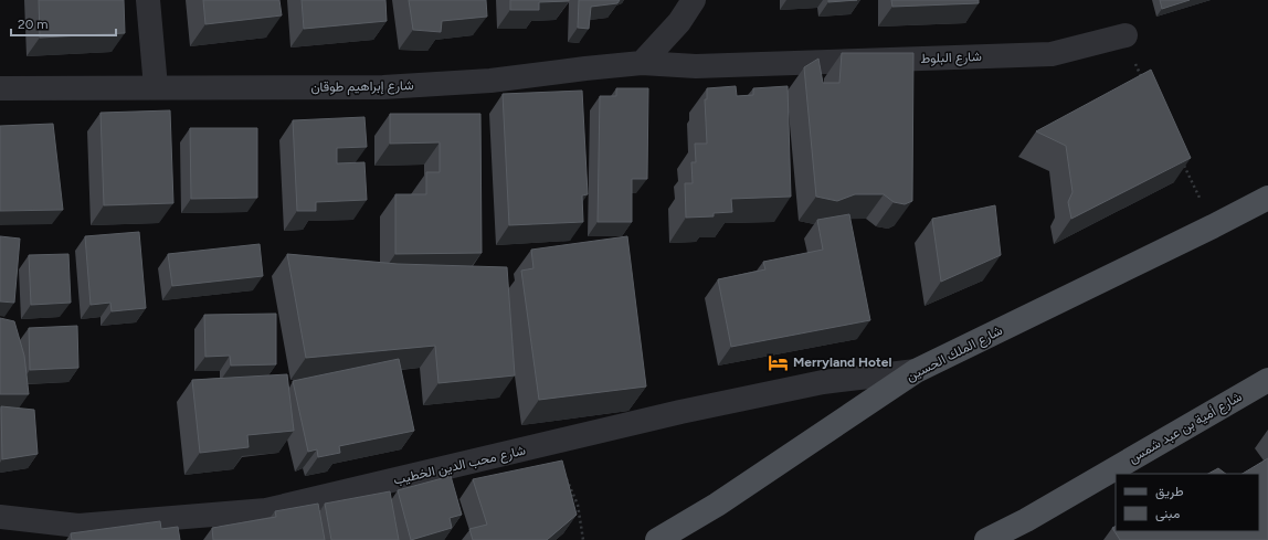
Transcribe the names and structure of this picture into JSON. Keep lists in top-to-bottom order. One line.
{"streets":{"main road":["شارع الملك الحسين","شارع أمية بن عبد شمس"],"street":["شارع البلوط","شارع إبراهيم طوقان","شارع محب الدين الخطيب"]},"crossings":[["شارع البلوط","شارع إبراهيم طوقان"],["شارع الملك الحسين","شارع محب الدين الخطيب"]],"places":{"hotel":["Merryland Hotel"]},"legend":["طريق","مبنى"],"scale_bar":"20 m"}
